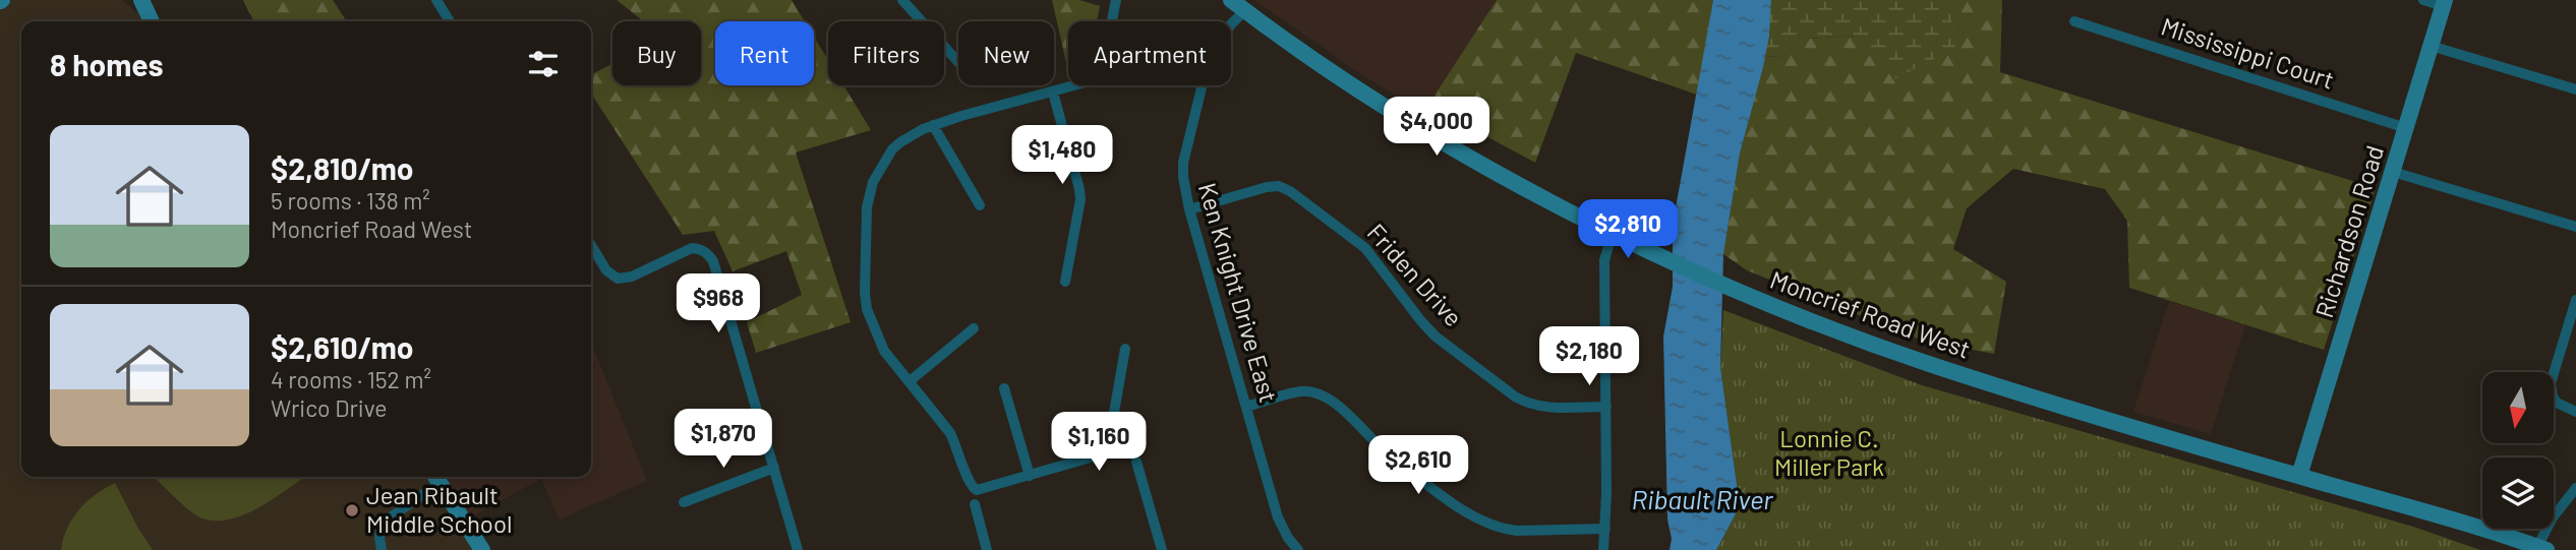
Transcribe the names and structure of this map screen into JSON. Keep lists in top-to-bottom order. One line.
{"streets":{"main road":["Richardson Road","Moncrief Road West"],"street":["Mississippi Court","Friden Drive","Ken Knight Drive East"]},"crossings":[["Mississippi Court","Richardson Road"],["Richardson Road","Moncrief Road West"],["Friden Drive","Ken Knight Drive East"],["Ken Knight Drive East","Moncrief Road West"]],"water":["Ribault River"],"parks":["Lonnie C. Miller Park"],"places":["Jean Ribault Middle School"],"north":"bottom","page":{"chip":["Buy","Rent","Filters","New","Apartment"],"heading":"8 homes","price":["$4,000","$1,480","$2,810","$968","$2,180","$1,870","$1,160","$2,610"],"list":[{"name":"$2,810/mo","note":"5 rooms · 138 m² · Moncrief Road West"},{"name":"$2,610/mo","note":"4 rooms · 152 m² · Wrico Drive"}]}}
